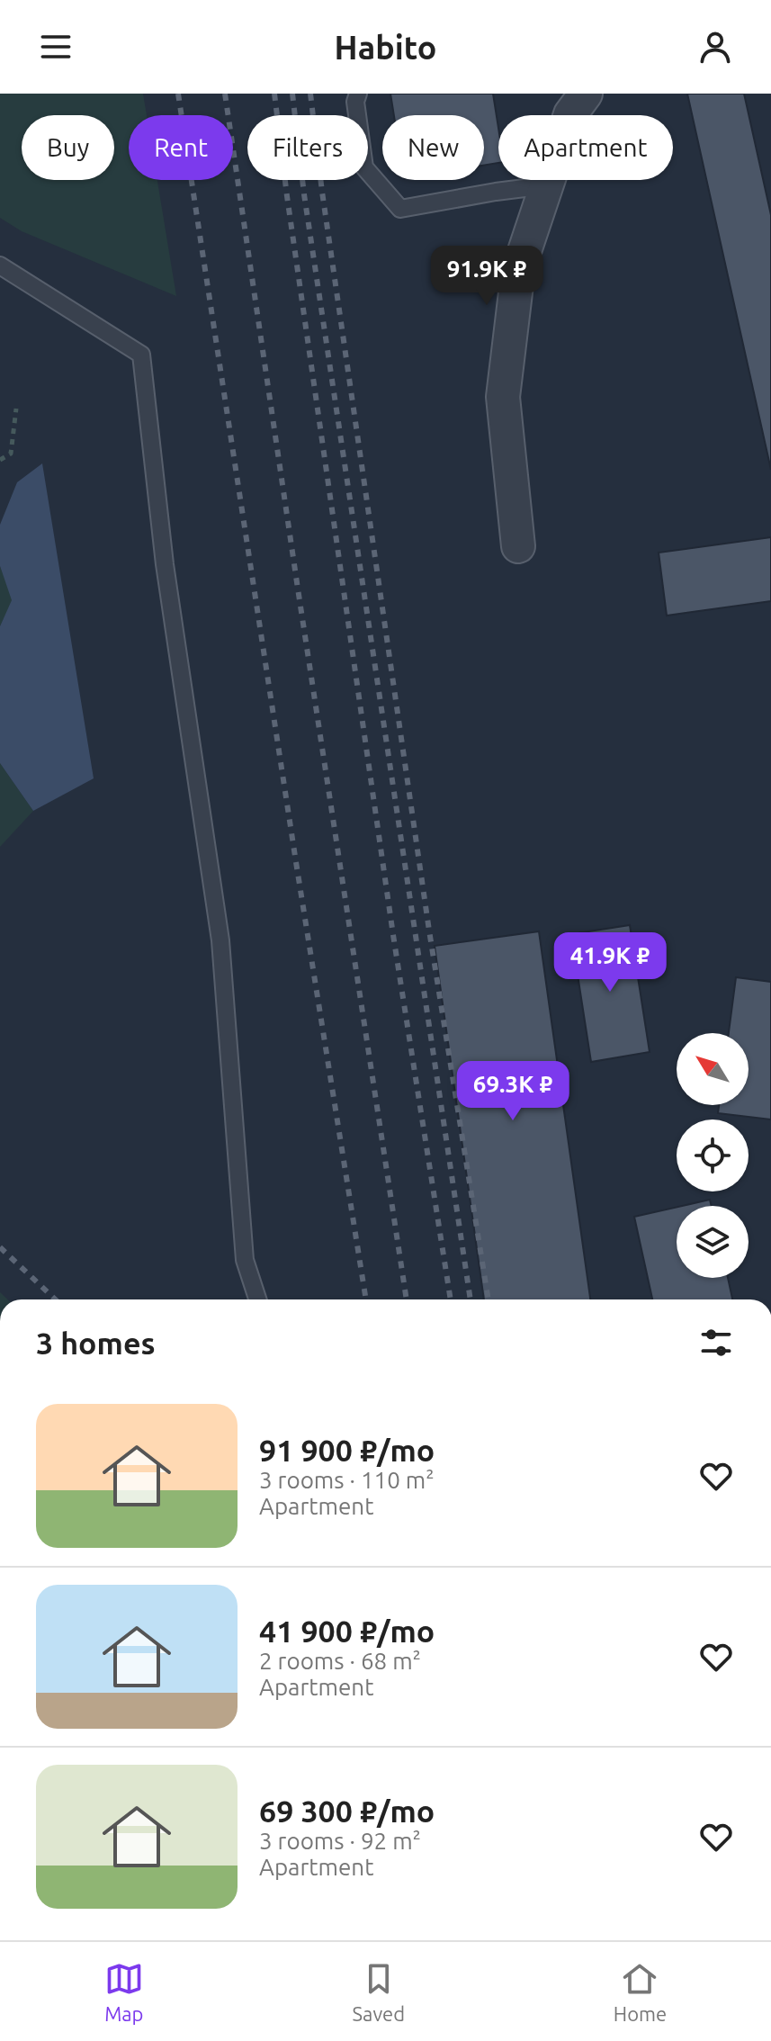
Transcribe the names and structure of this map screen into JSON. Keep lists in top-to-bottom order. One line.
{"north":"top left","page":{"header":"Habito","chip":["Buy","Rent","Filters","New","Apartment"],"price":["91.9K ₽","41.9K ₽","69.3K ₽"],"heading":"3 homes","list":[{"name":"91 900 ₽/mo","note":"3 rooms · 110 m² · Apartment"},{"name":"41 900 ₽/mo","note":"2 rooms · 68 m² · Apartment"},{"name":"69 300 ₽/mo","note":"3 rooms · 92 m² · Apartment"}],"tabs":["Map","Saved","Home"]}}
